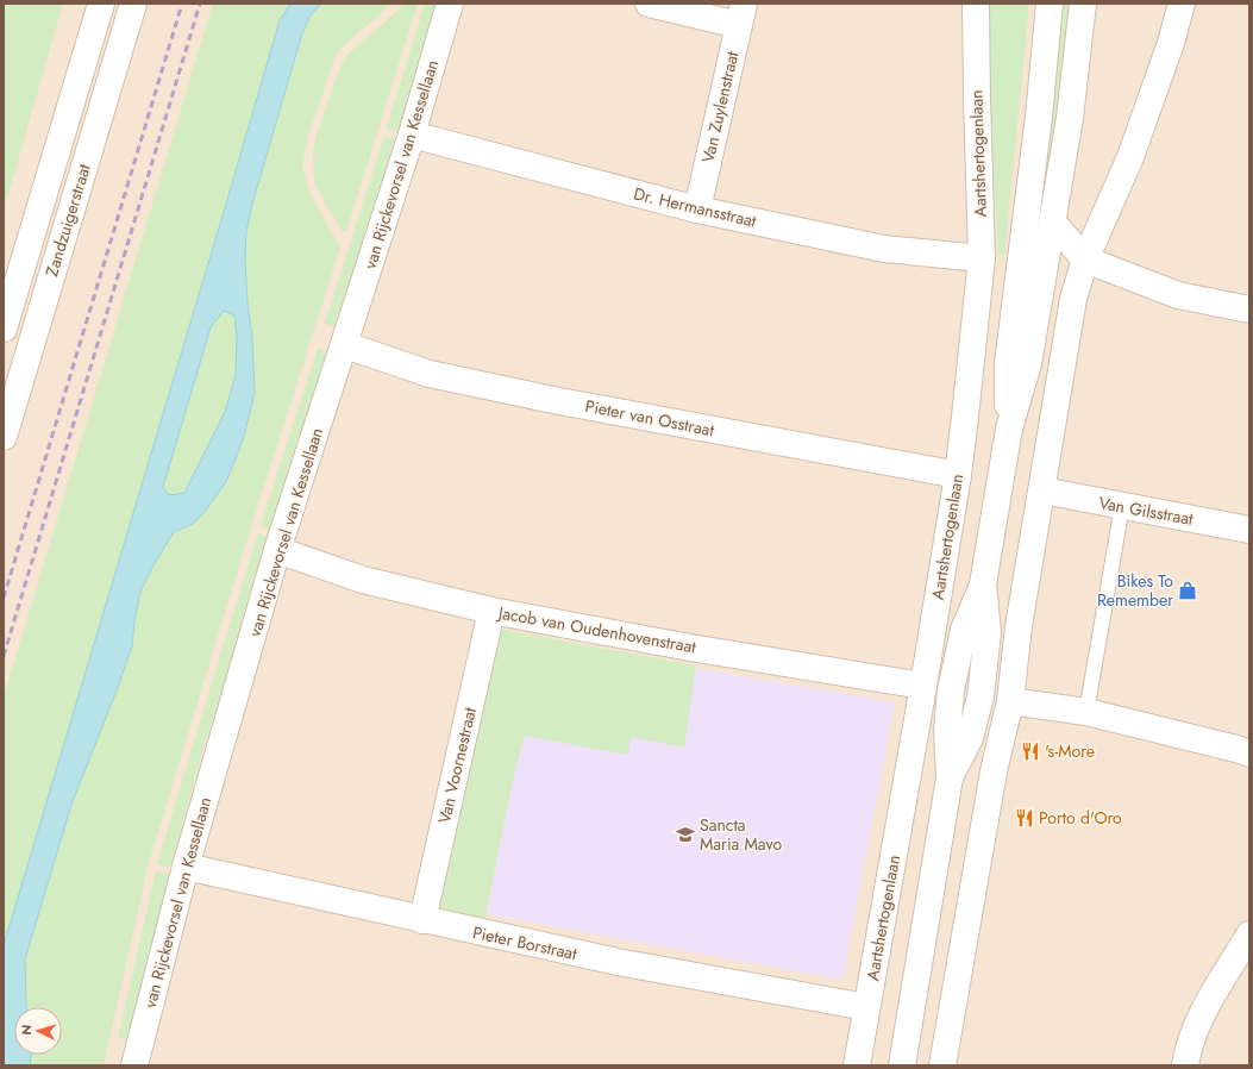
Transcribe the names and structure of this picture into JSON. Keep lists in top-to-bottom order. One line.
{"streets":{"street":["Van Zuylenstraat","Aartshertogenlaan","van Rijckevorsel van Kessellaan","Dr. Hermansstraat","Zandzuigerstraat","Pieter van Osstraat","Van Gilsstraat","Jacob van Oudenhovenstraat","Van Voornestraat","Pieter Borstraat"]},"crossings":[["Van Zuylenstraat","Dr. Hermansstraat"],["Aartshertogenlaan","Dr. Hermansstraat"],["Aartshertogenlaan","Pieter van Osstraat"],["Aartshertogenlaan","Jacob van Oudenhovenstraat"],["Aartshertogenlaan","Pieter Borstraat"],["van Rijckevorsel van Kessellaan","Dr. Hermansstraat"],["van Rijckevorsel van Kessellaan","Pieter van Osstraat"],["van Rijckevorsel van Kessellaan","Jacob van Oudenhovenstraat"],["van Rijckevorsel van Kessellaan","Pieter Borstraat"],["Jacob van Oudenhovenstraat","Van Voornestraat"],["Van Voornestraat","Pieter Borstraat"]],"places":{"shop":["Bikes To Remember"],"restaurant":["'s-More","Porto d'Oro"],"school or university":["Sancta Maria Mavo"]},"north":"left"}
